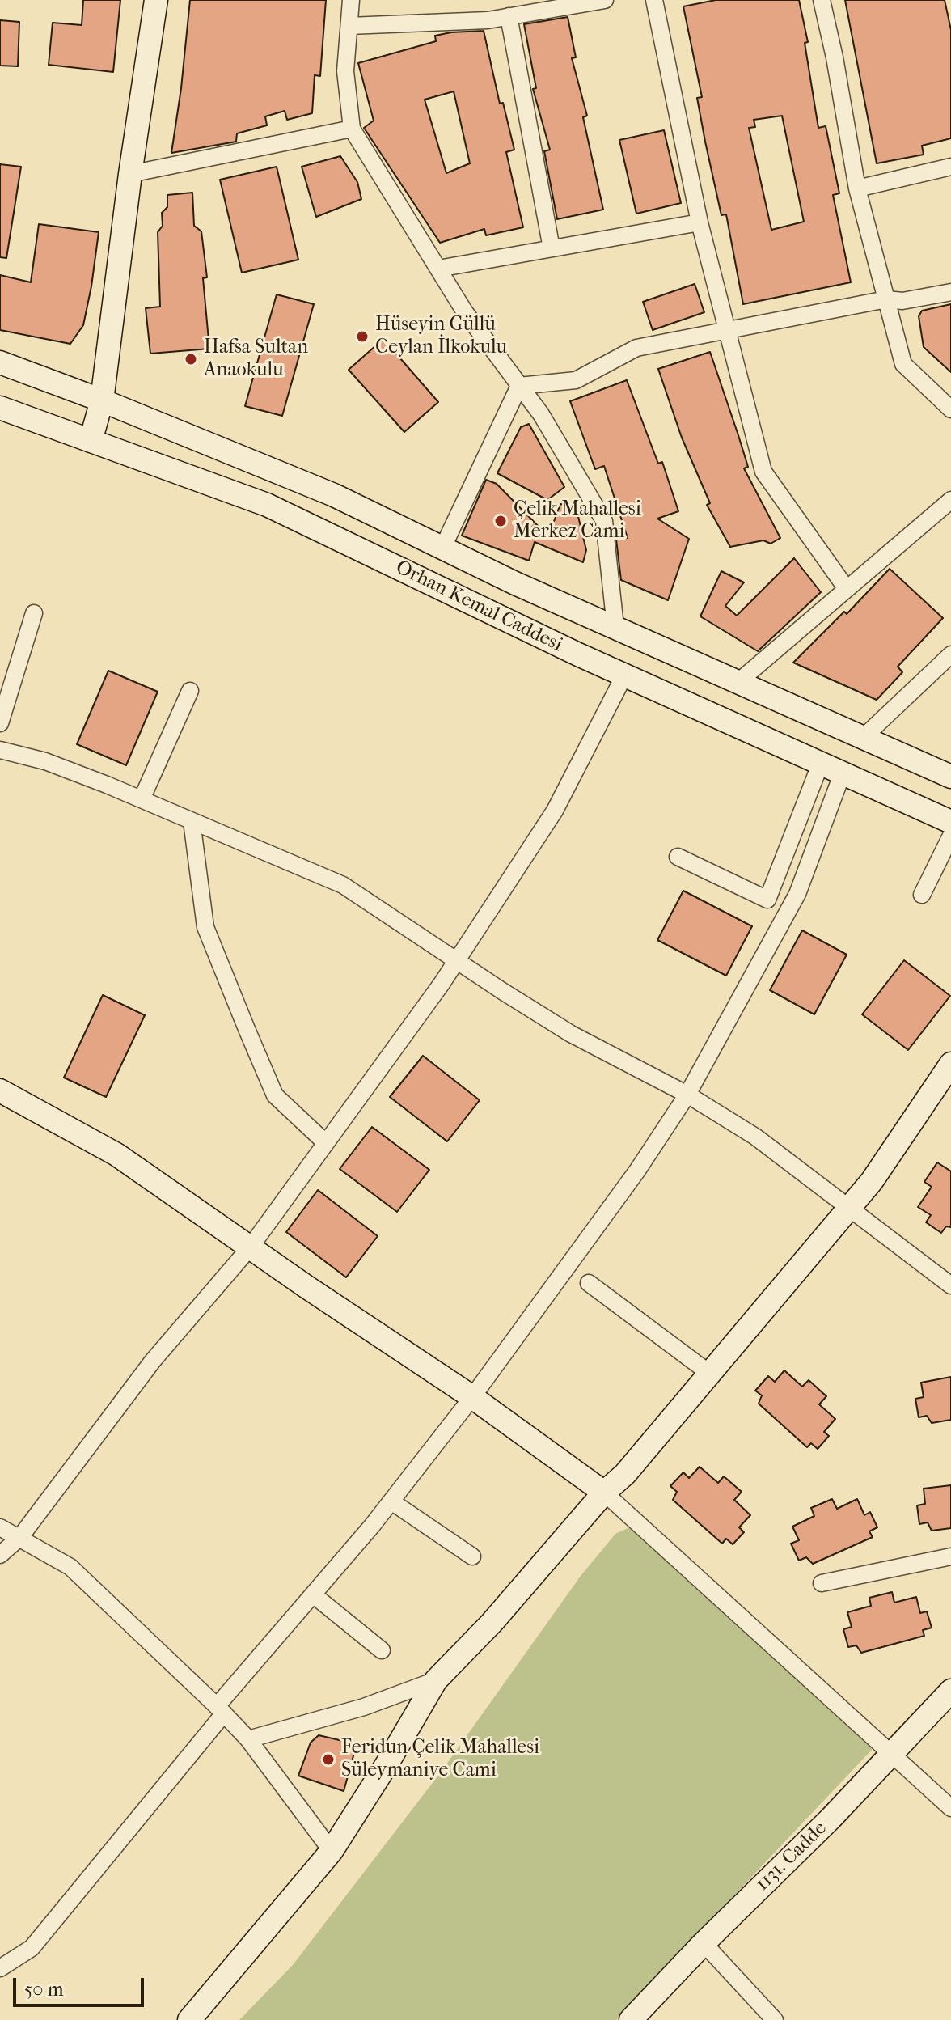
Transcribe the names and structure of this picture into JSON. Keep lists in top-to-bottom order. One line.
{"streets":{"street":["Orhan Kemal Caddesi","1131. Cadde"]},"places":["Hüseyin Güllü Ceylan İlkokulu","Hafsa Sultan Anaokulu","Çelik Mahallesi Merkez Cami","Feridun Çelik Mahallesi Süleymaniye Cami"],"scale_bar":"50 m"}
